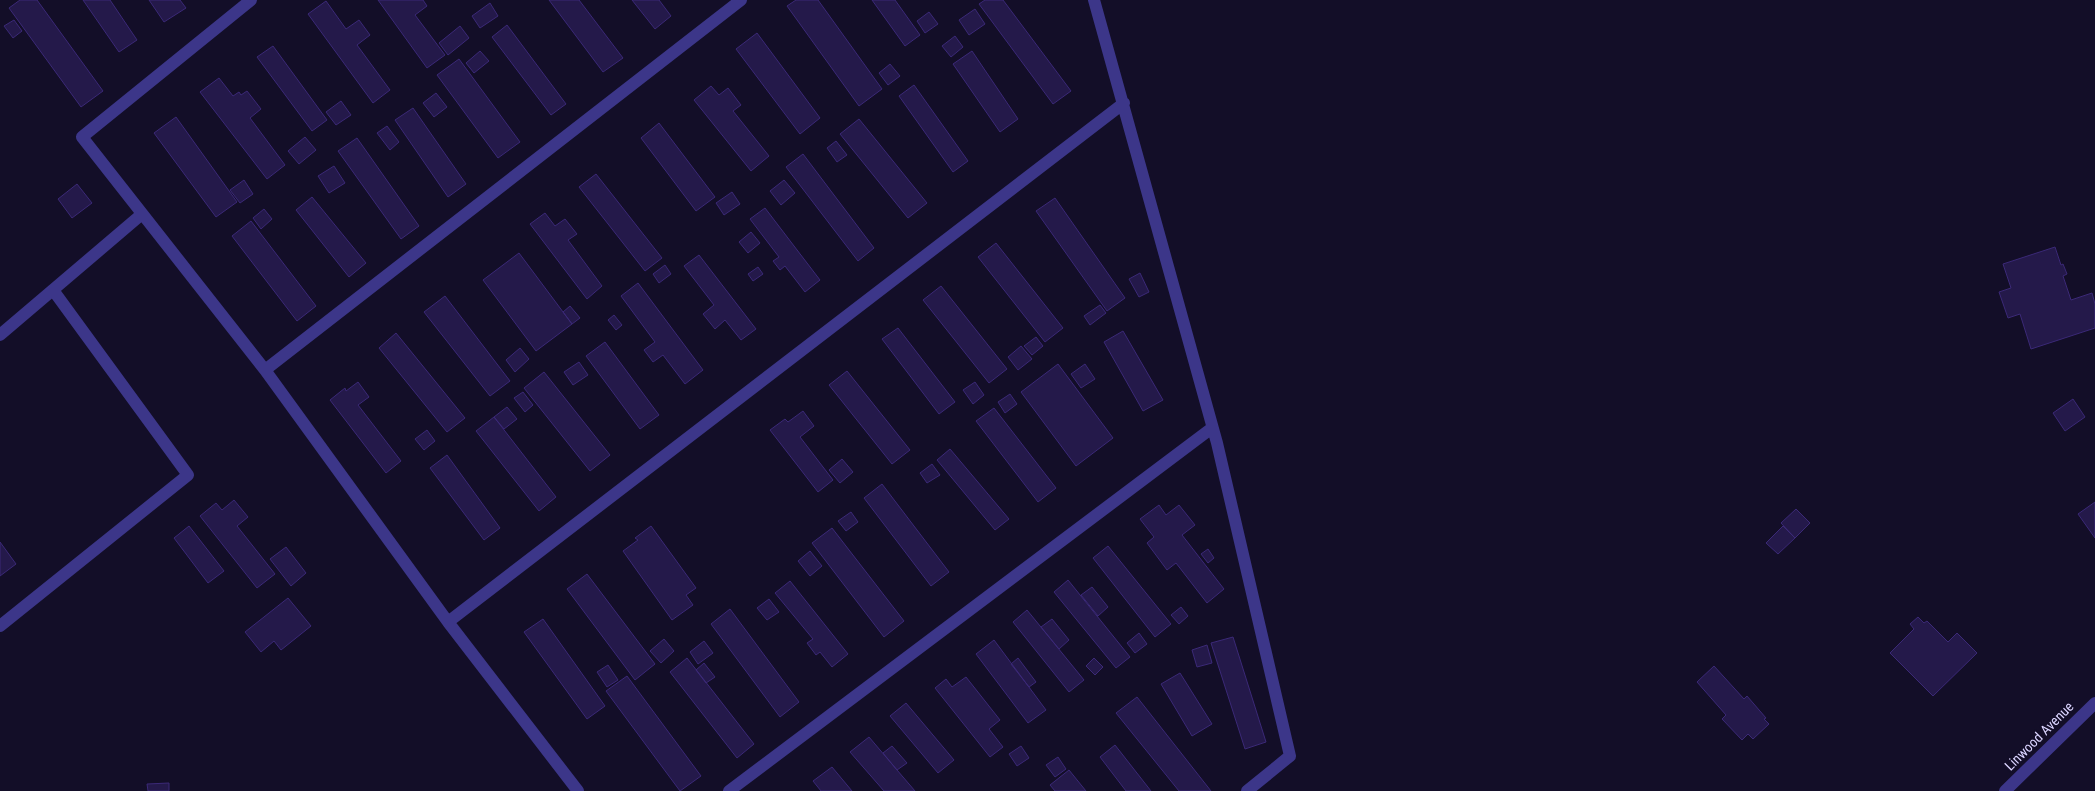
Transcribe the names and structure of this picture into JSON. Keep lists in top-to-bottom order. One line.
{"streets":{"street":["Linwood Avenue"]}}
